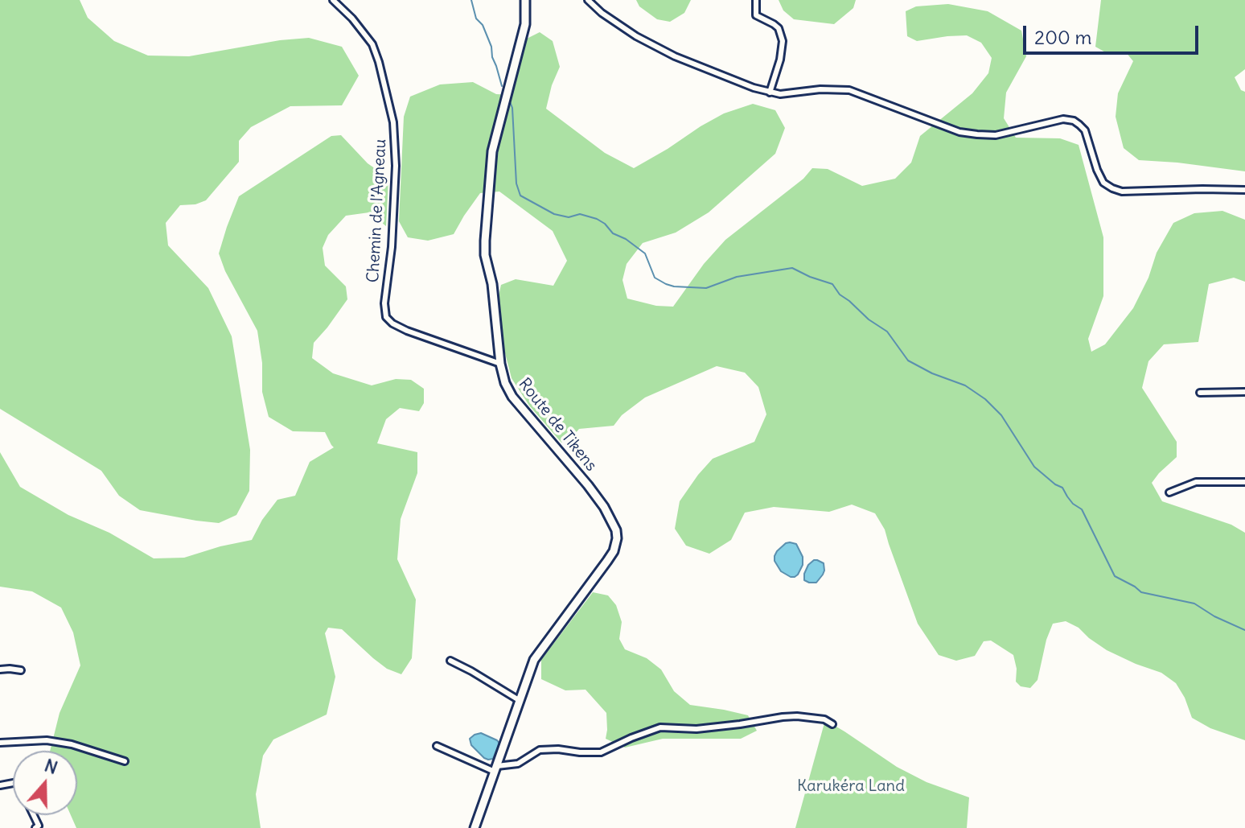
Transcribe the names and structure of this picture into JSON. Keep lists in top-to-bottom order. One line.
{"streets":{"street":["Chemin de l’Agneau","Route de Tikens"]},"crossings":[["Chemin de l’Agneau","Route de Tikens"]],"parks":["Karukéra Land"],"scale_bar":"200 m","north":"top"}
